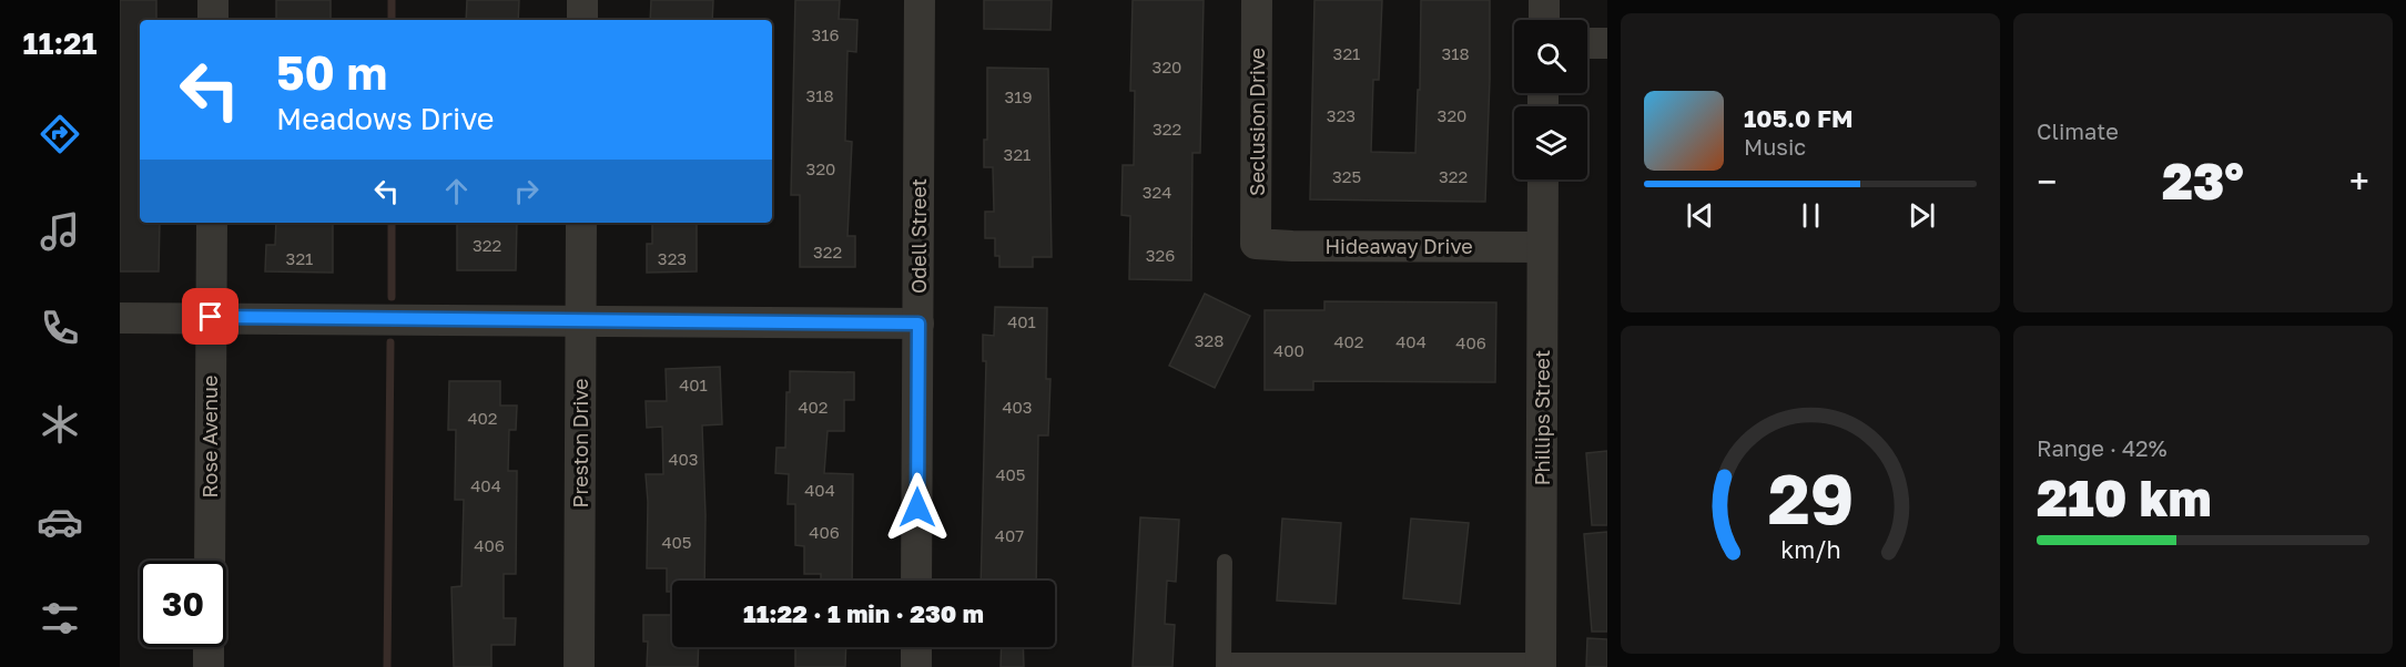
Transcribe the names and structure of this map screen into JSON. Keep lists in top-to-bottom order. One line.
{"streets":{"street":["Seclusion Drive","Odell Street","Hideaway Drive","Phillips Street","Rose Avenue","Preston Drive"]},"crossings":[["Seclusion Drive","Hideaway Drive"],["Hideaway Drive","Phillips Street"]],"house_numbers":["316","321","318","320","318","319","323","320","322","321","320","325","322","324","322","322","326","321","323","401","328","402","404","406","400","401","402","403","402","403","405","404","404","406","407","405","406"],"page":{"tabs":"11:21","tile":["Climate",["Range · 42%","210 km"]],"turn":["50 m","Meadows Drive"],"song":["105.0 FM","Music"],"heat":["−","23°","+"],"limit":"30","trip":"11:22 · 1 min · 230 m","gauge":["29","km/h"]}}
